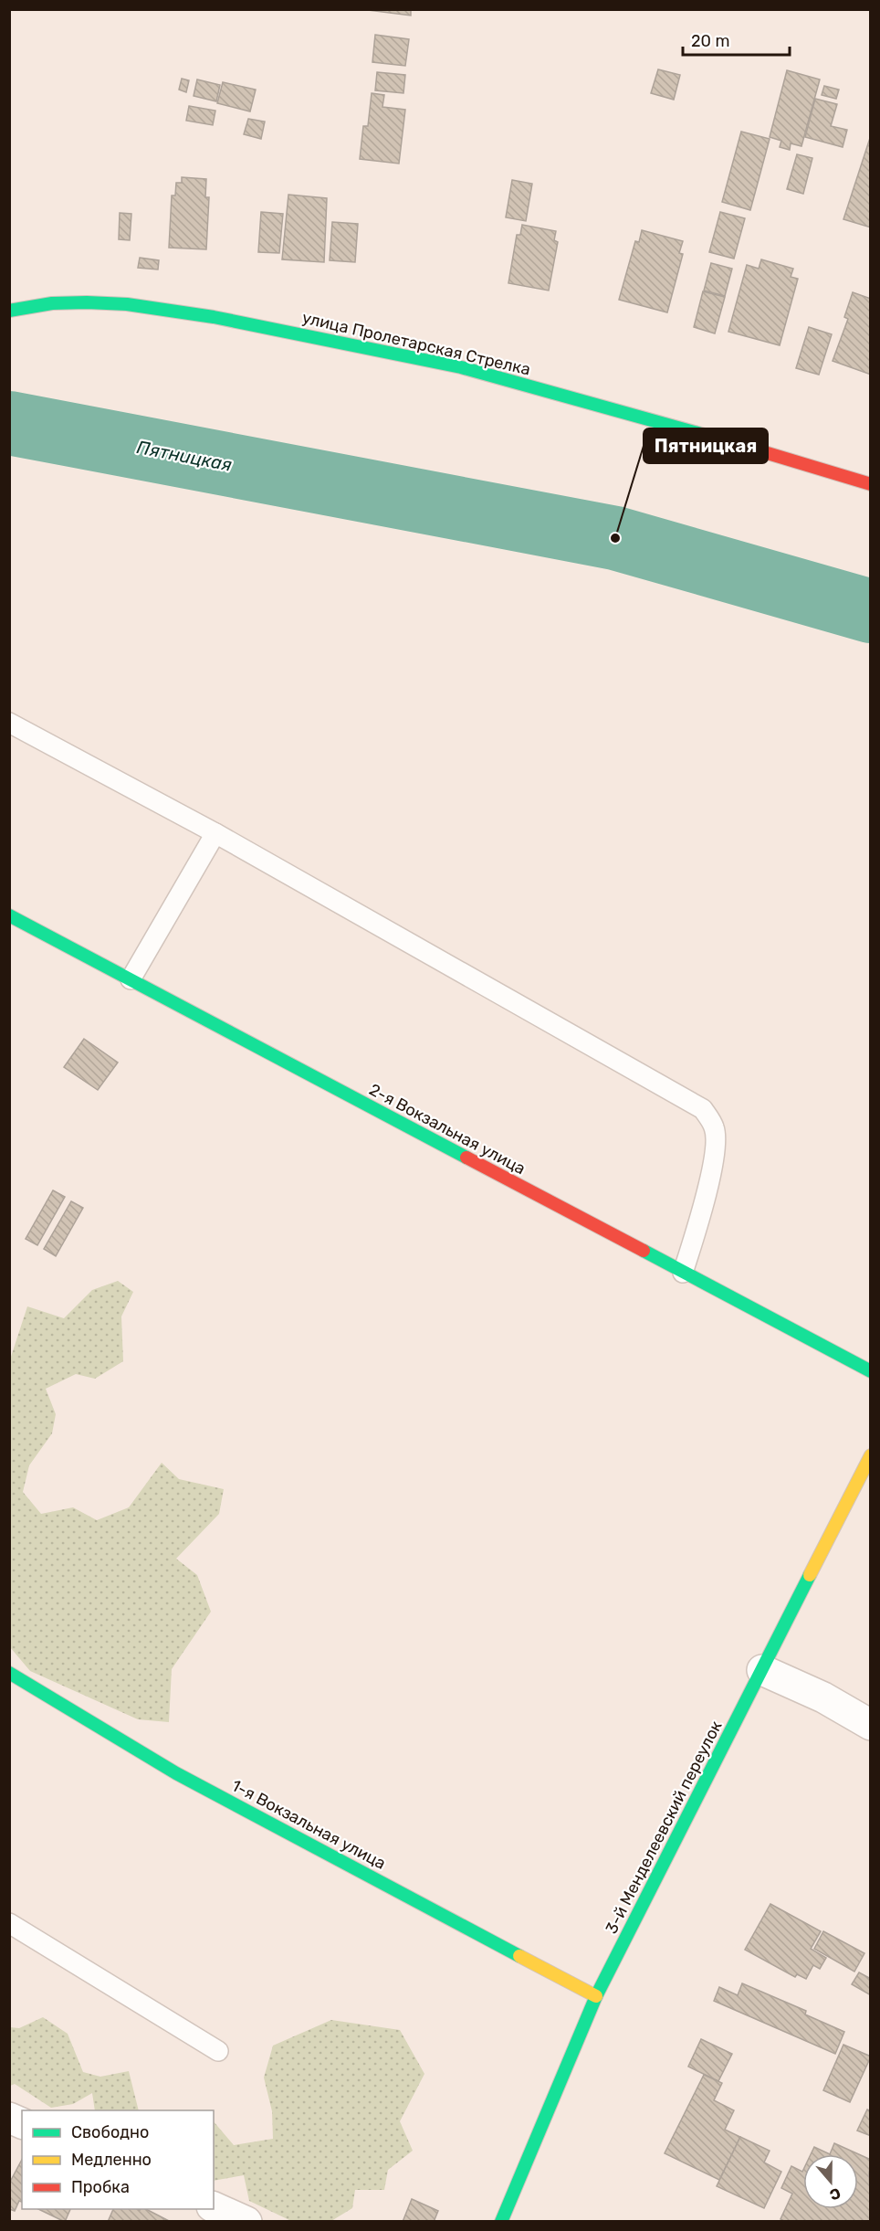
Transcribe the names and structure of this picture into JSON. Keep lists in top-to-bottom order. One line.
{"streets":{"street":["улица Пролетарская Стрелка","2-я Вокзальная улица","1-я Вокзальная улица","3-й Менделеевский переулок"]},"crossings":[["1-я Вокзальная улица","3-й Менделеевский переулок"]],"water":["Пятницкая"],"places":["Пятницкая"],"legend":["Свободно","Медленно","Пробка"],"scale_bar":"20 m","north":"bottom"}
